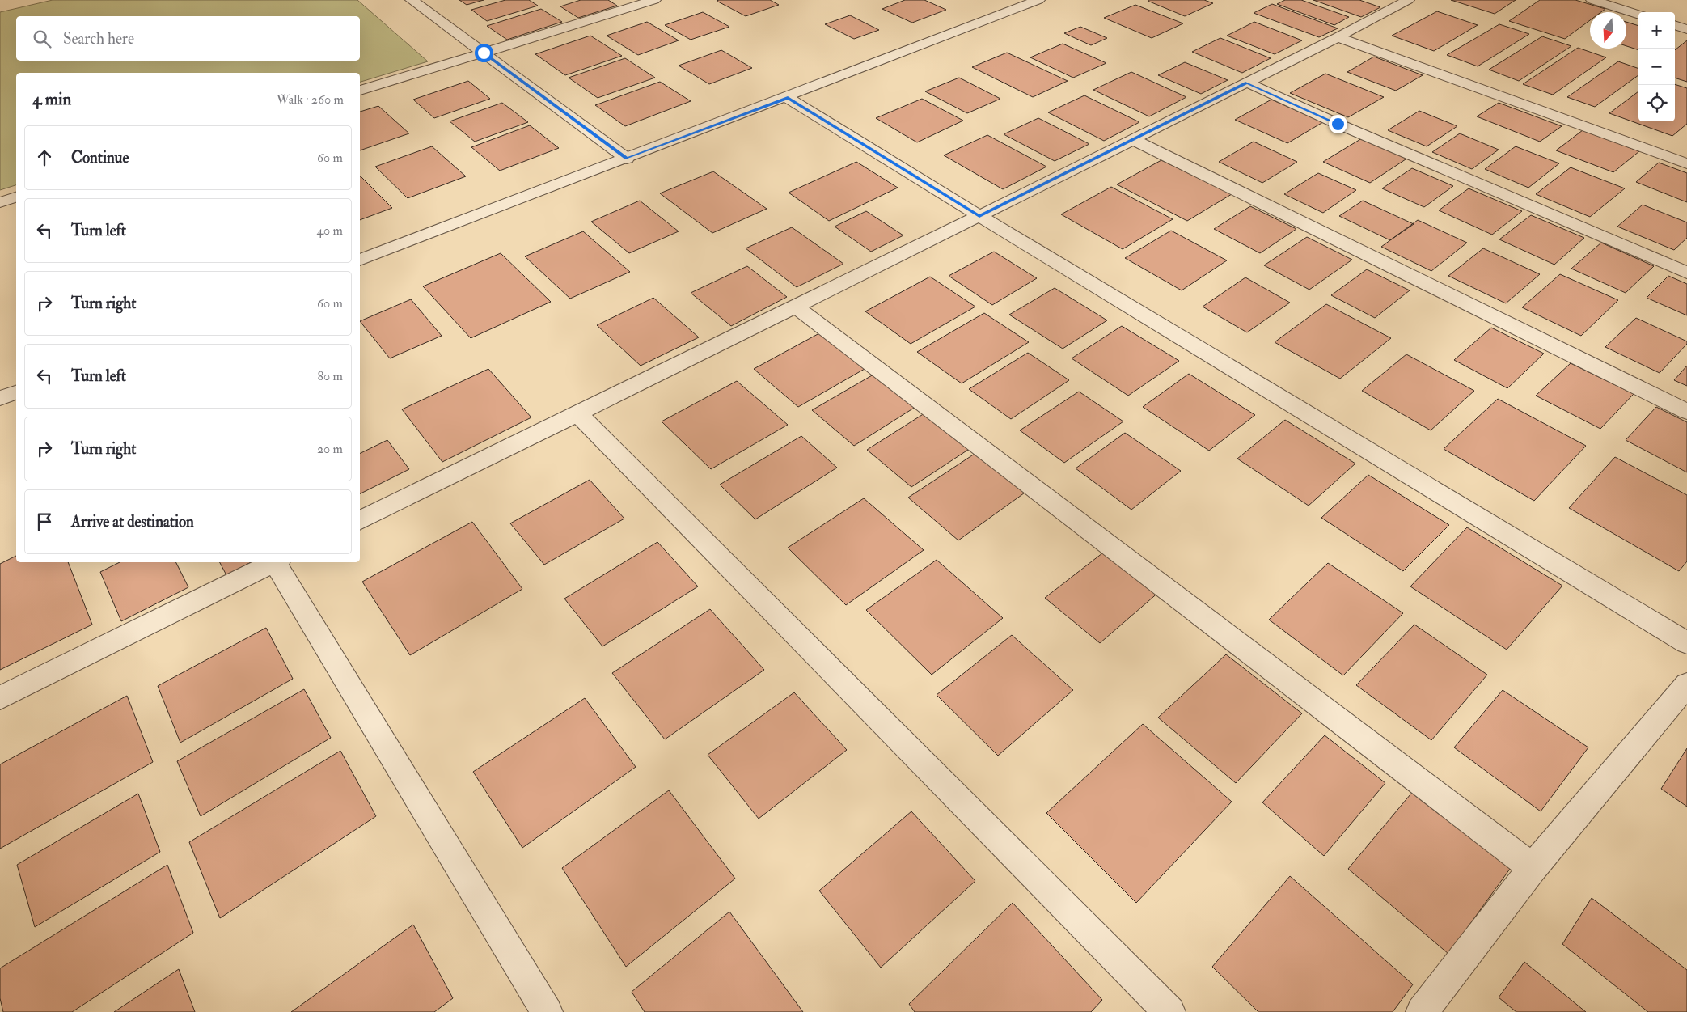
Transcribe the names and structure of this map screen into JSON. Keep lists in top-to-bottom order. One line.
{"north":"bottom","page":{"map_buttons":["+","−"],"search":"Search here","heading":["4 min","Walk · 260 m"],"list":[["Continue","60 m"],["Turn left","40 m"],["Turn right","60 m"],["Turn left","80 m"],["Turn right","20 m"],"Arrive at destination"]}}
